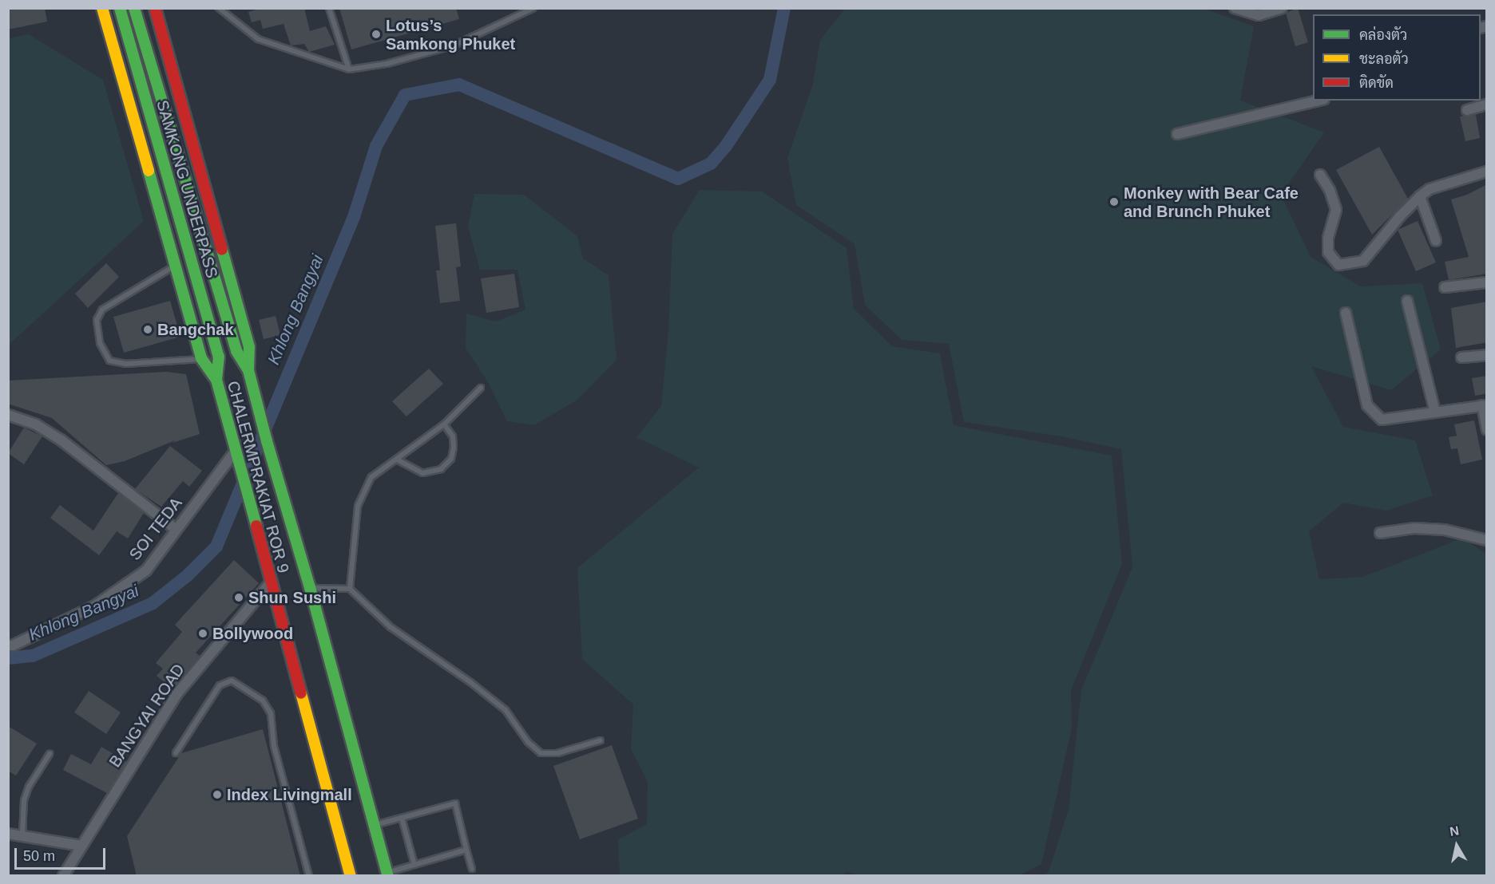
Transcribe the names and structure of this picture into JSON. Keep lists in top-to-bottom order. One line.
{"streets":{"main road":["SAMKONG UNDERPASS","CHALERMPRAKIAT ROR 9"],"street":["SOI TEDA","BANGYAI ROAD"]},"crossings":[["SAMKONG UNDERPASS","CHALERMPRAKIAT ROR 9"],["CHALERMPRAKIAT ROR 9","SOI TEDA"],["CHALERMPRAKIAT ROR 9","BANGYAI ROAD"]],"water":["Khlong Bangyai"],"places":["Lotus’s Samkong Phuket","Monkey with Bear Cafe and Brunch Phuket","Bangchak","Shun Sushi","Bollywood","Index Livingmall"],"legend":["คล่องตัว","ชะลอตัว","ติดขัด"],"scale_bar":"50 m","north":"top"}
